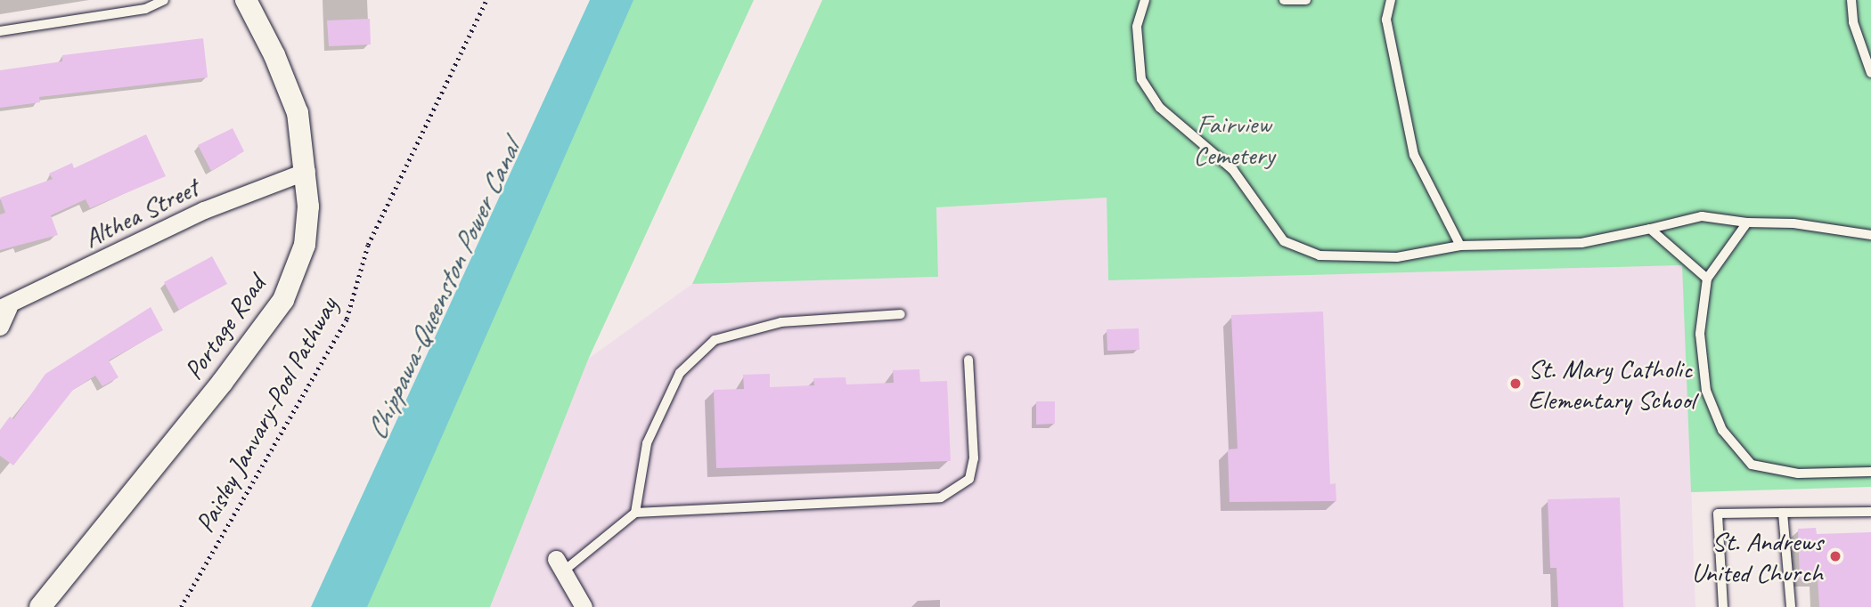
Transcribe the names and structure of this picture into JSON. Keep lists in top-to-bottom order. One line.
{"streets":{"street":["Althea Street","Portage Road"],"path":["Paisley Janvary-Pool Pathway"]},"crossings":[["Althea Street","Portage Road"]],"water":["Chippawa-Queenston Power Canal"],"parks":["Fairview Cemetery"],"places":["St. Mary Catholic Elementary School","St. Andrews United Church"]}
